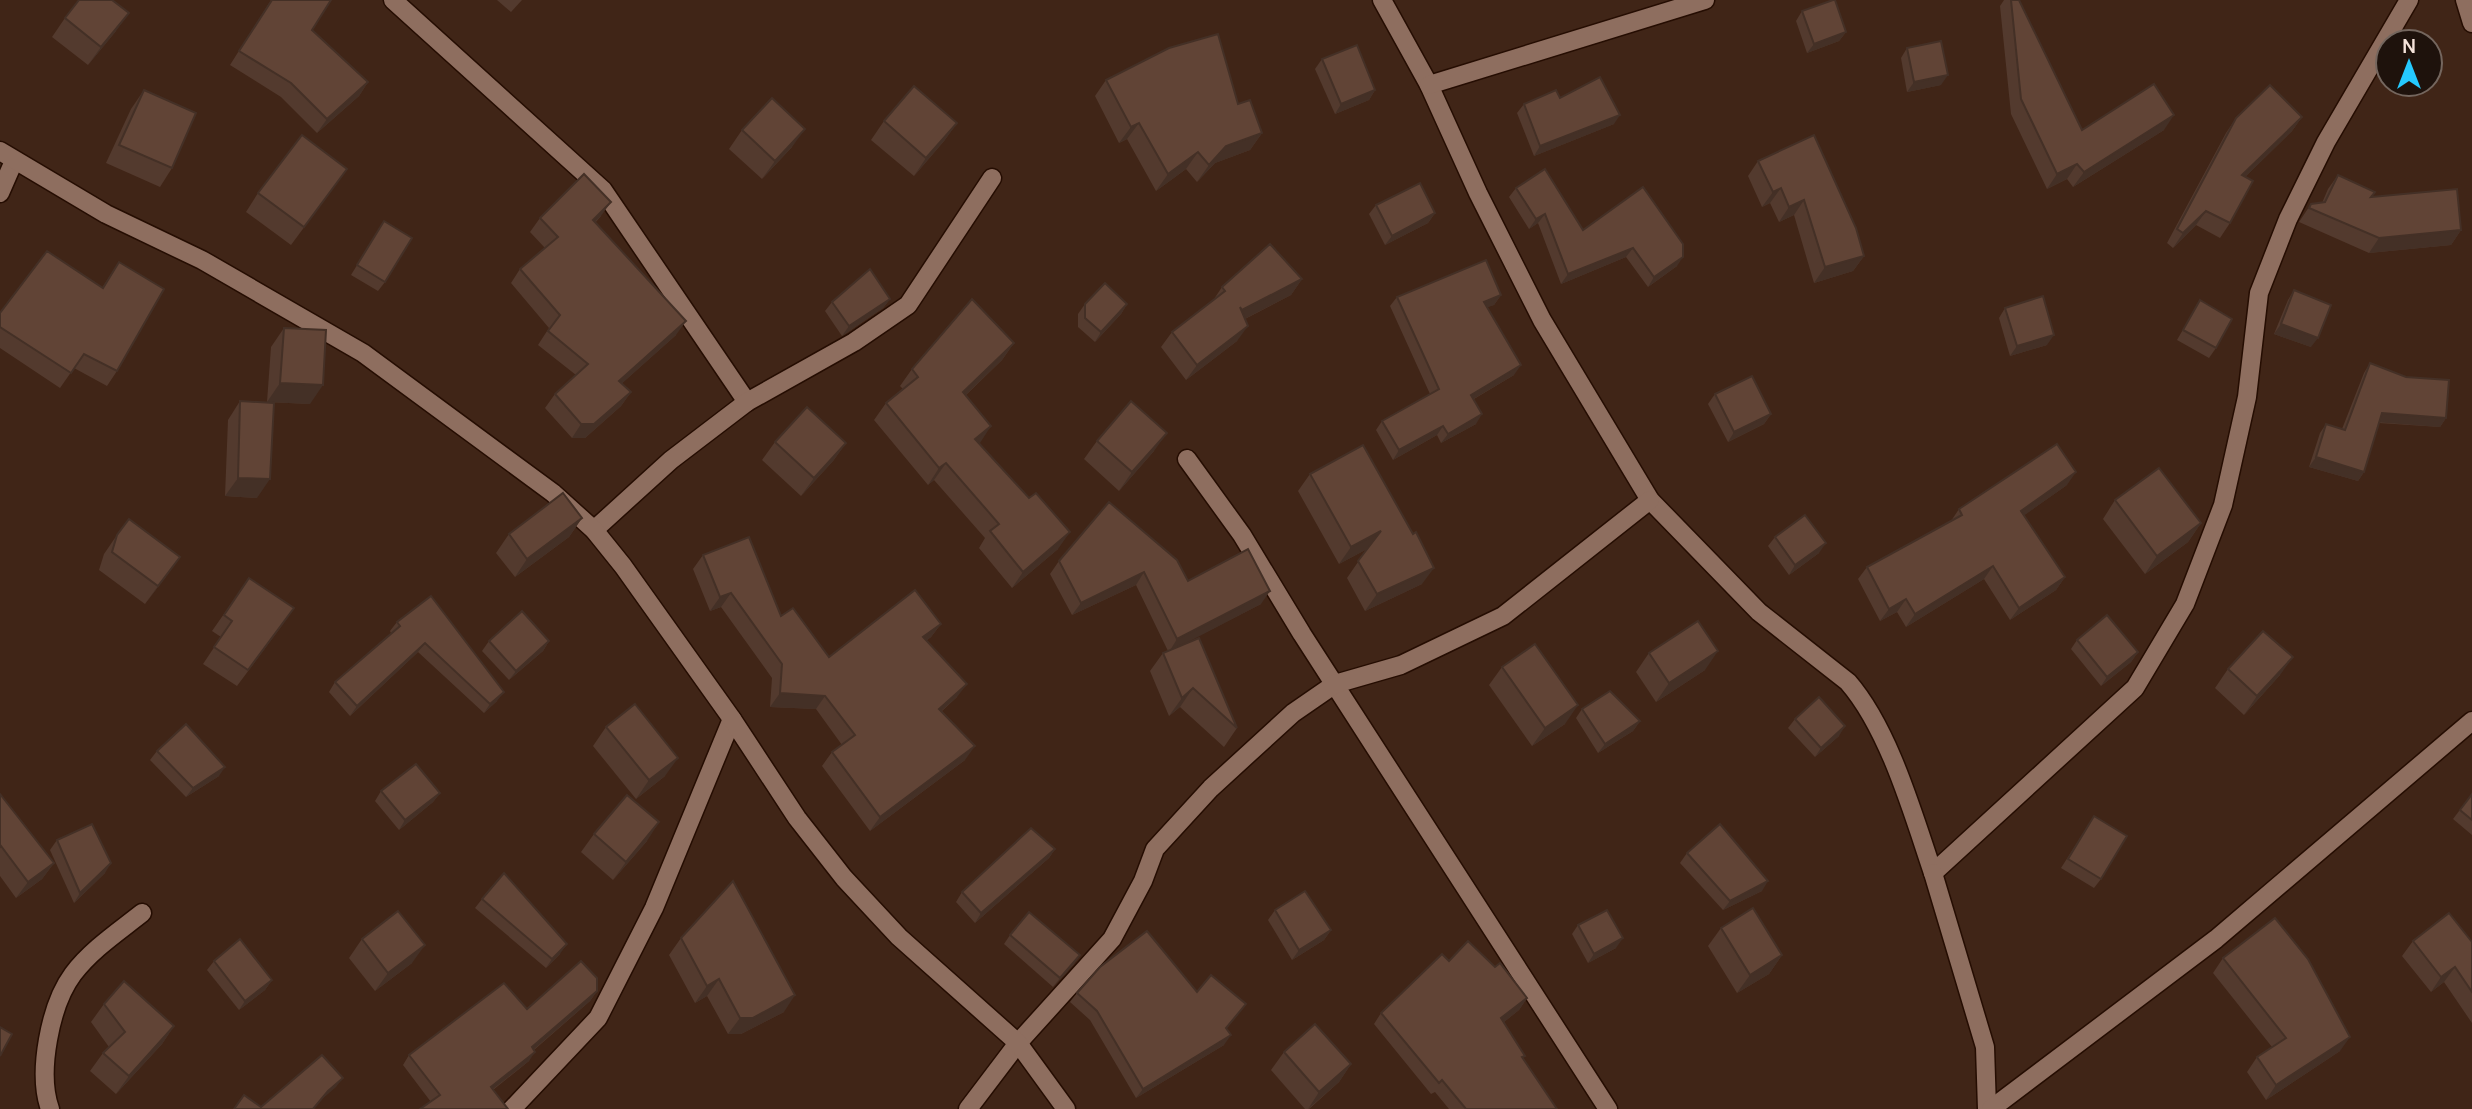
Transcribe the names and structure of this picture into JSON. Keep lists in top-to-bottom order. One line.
{"north":"top"}
